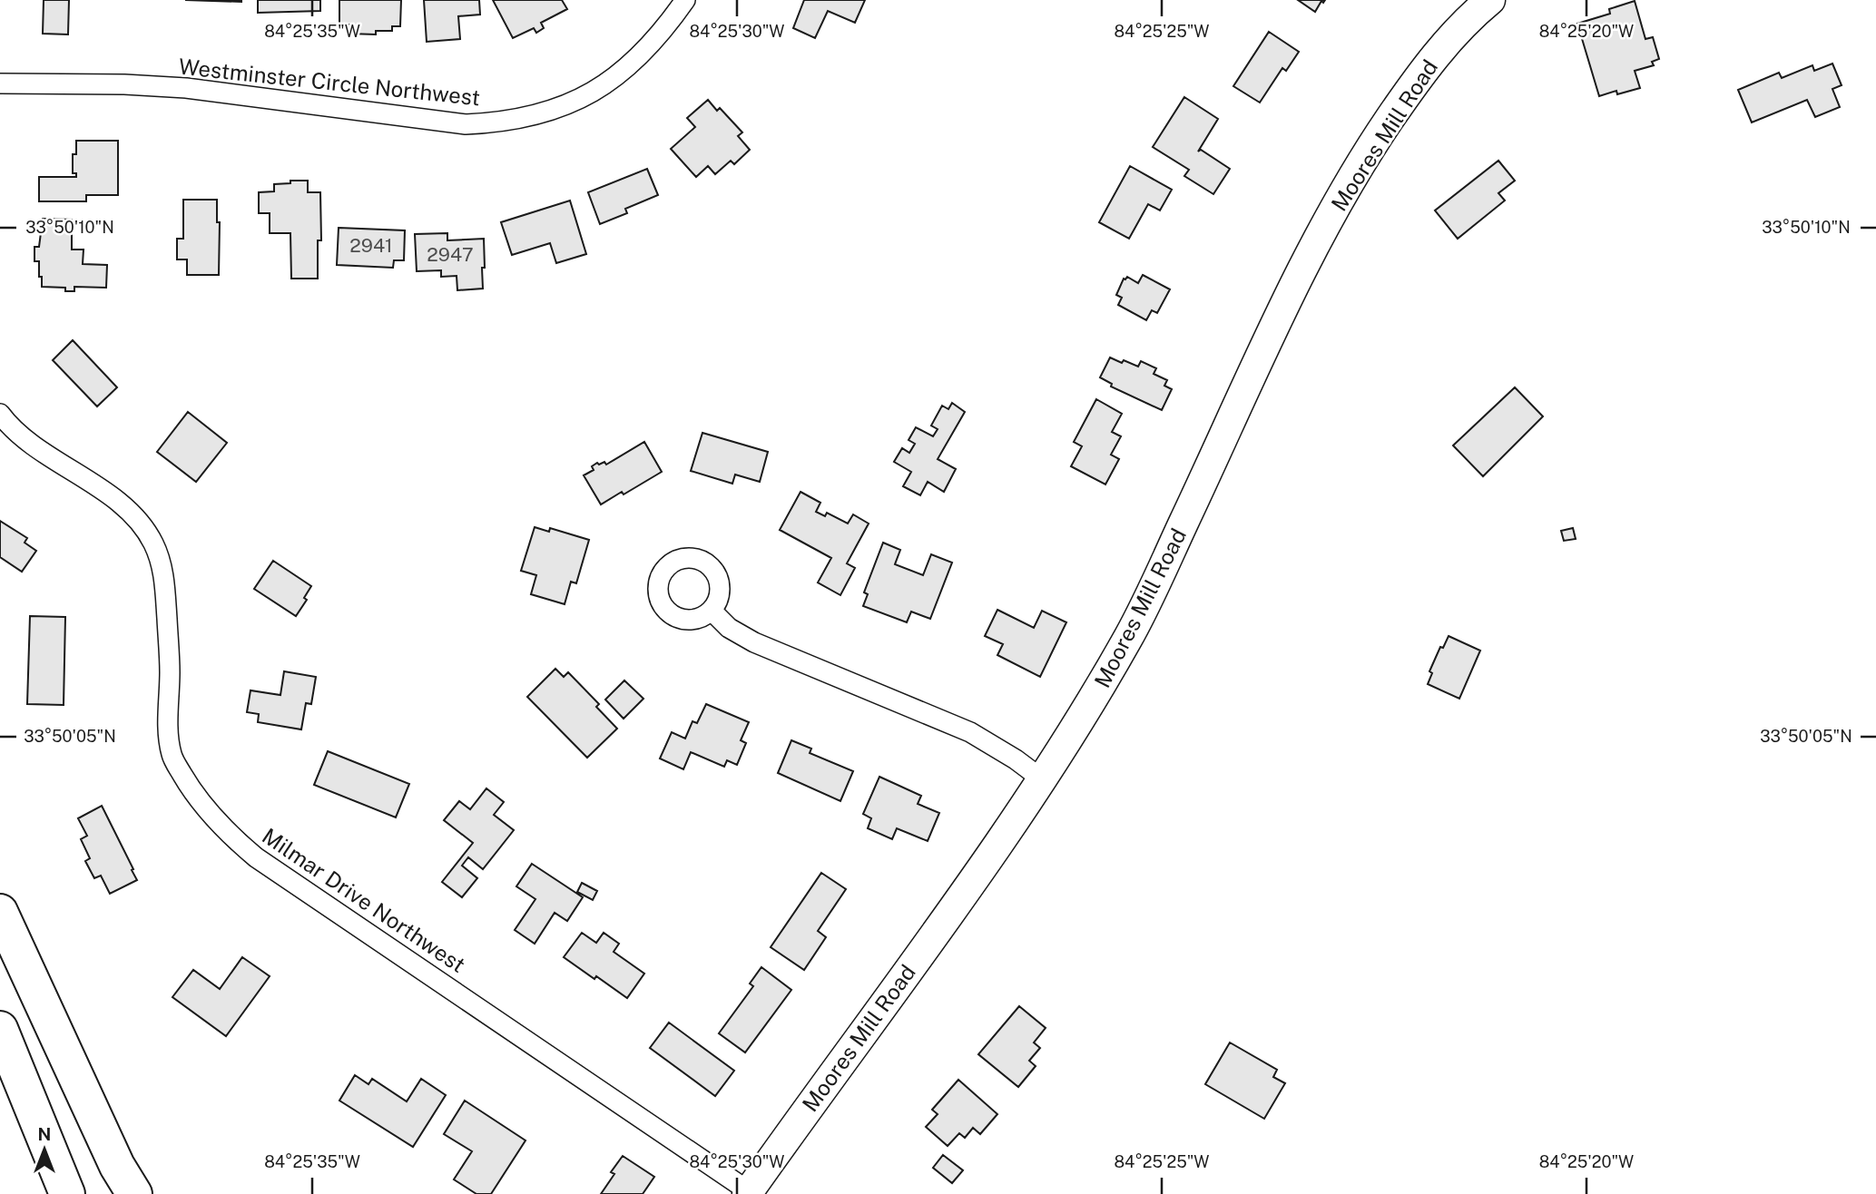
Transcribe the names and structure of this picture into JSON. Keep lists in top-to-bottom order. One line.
{"streets":{"street":["Westminster Circle Northwest","Moores Mill Road","Milmar Drive Northwest"]},"crossings":[["Moores Mill Road","Milmar Drive Northwest"]],"house_numbers":["2941","2947"],"north":"top","coordinates":["84°25'35\"W","84°25'30\"W","84°25'25\"W","84°25'20\"W","33°50'10\"N","33°50'05\"N"]}
